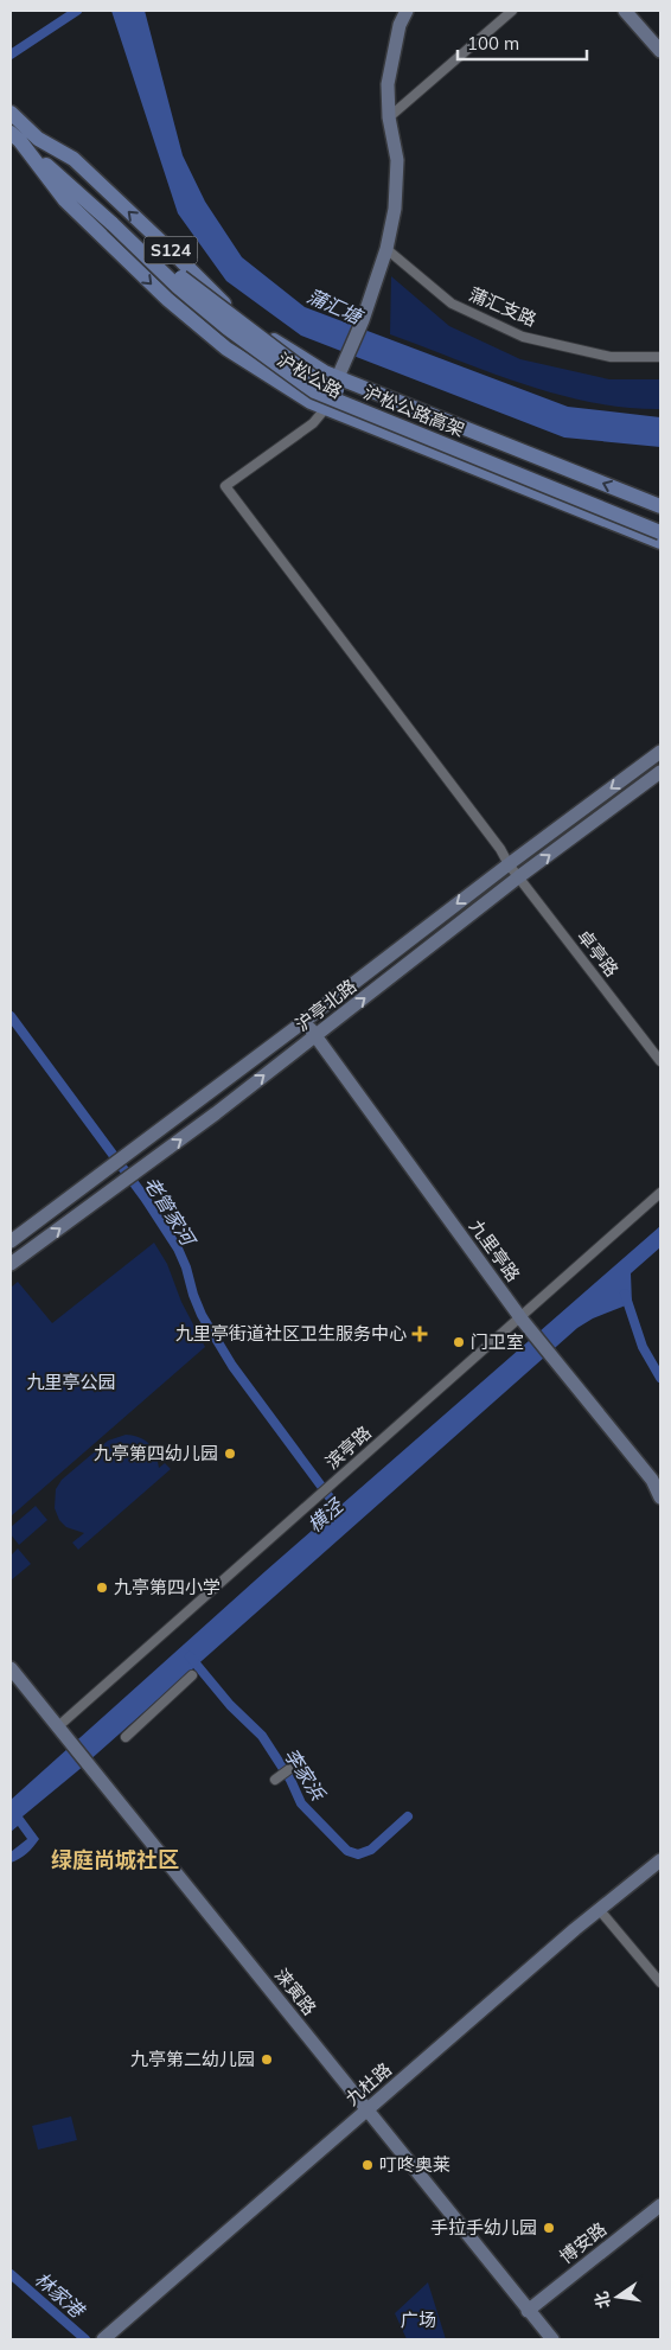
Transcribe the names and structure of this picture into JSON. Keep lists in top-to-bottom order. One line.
{"streets":{"main road":["S124","沪松公路","沪松公路高架"],"street":["蒲汇支路","卓亭路","沪亭北路","九里亭路","滨亭路","涞寅路","九杜路","博安路"]},"crossings":[["沪松公路","沪松公路高架"],["沪松公路","卓亭路"],["卓亭路","沪亭北路"],["沪亭北路","九里亭路"],["九里亭路","滨亭路"],["滨亭路","涞寅路"],["涞寅路","九杜路"],["涞寅路","博安路"]],"districts":["绿庭尚城社区"],"water":["蒲汇塘","老管家河","横泾","李家浜","林家港"],"parks":["九里亭公园","广场"],"places":{"health":["九里亭街道社区卫生服务中心"],"other":["门卫室","九亭第四幼儿园","九亭第四小学","九亭第二幼儿园","叮咚奥莱","手拉手幼儿园"]},"scale_bar":"100 m","north":"left"}
